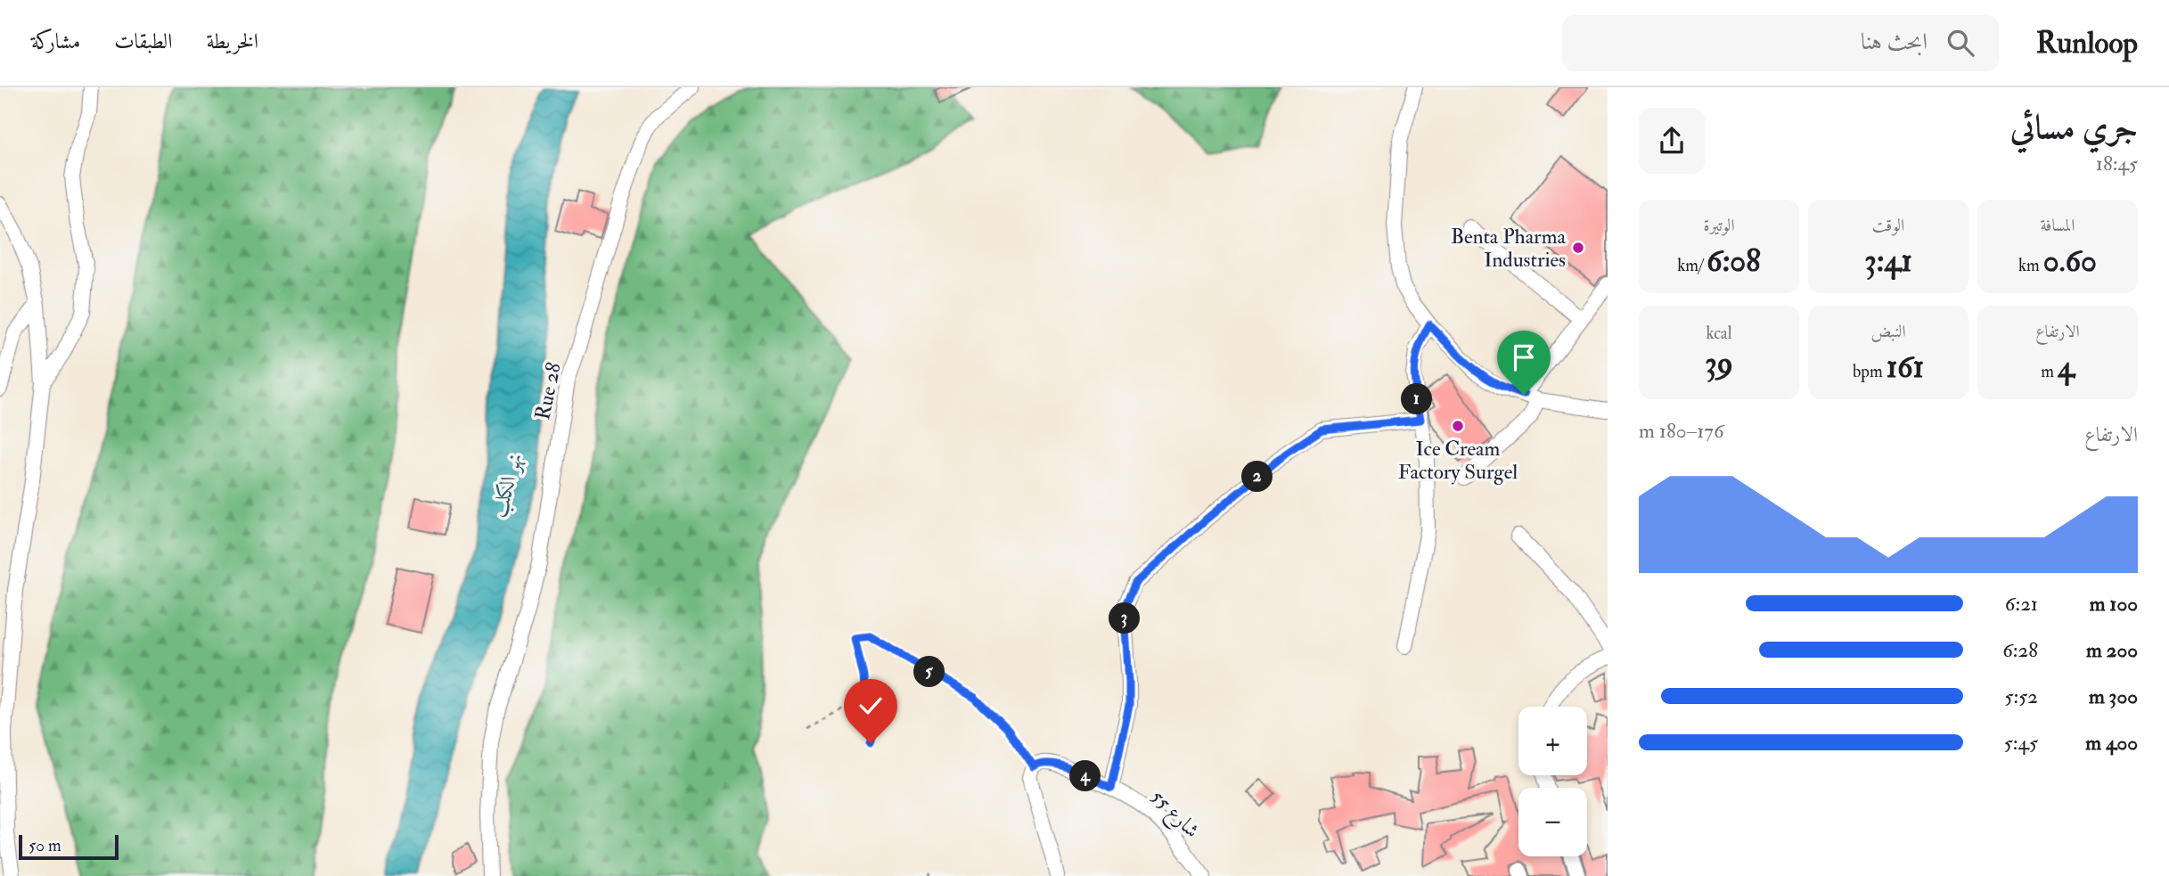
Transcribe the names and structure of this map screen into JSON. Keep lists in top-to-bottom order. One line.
{"streets":{"street":["Rue 28","شارع 55"]},"water":["نهر الكلب"],"places":["Benta Pharma Industries","Ice Cream Factory Surgel"],"scale_bar":"50 m","page":{"header":"Runloop","search":"ابحث هنا","nav":["الخريطة","الطبقات","مشاركة"],"heading":["جري مسائي","18:45"],"stats":[["المسافة","0.60 km"],["الوقت","3:41"],["الوتيرة","6:08 /km"],["الارتفاع","4 m"],["النبض","161 bpm"],["kcal","39"]],"pins":["1","2","3","5","4"],"chart":["الارتفاع","176–180 m"],"list":[{"name":"100 m","note":"6:21"},{"name":"200 m","note":"6:28"},{"name":"300 m","note":"5:52"},{"name":"400 m","note":"5:45"}],"map_buttons":["+","−"],"scale":"50 m"}}
